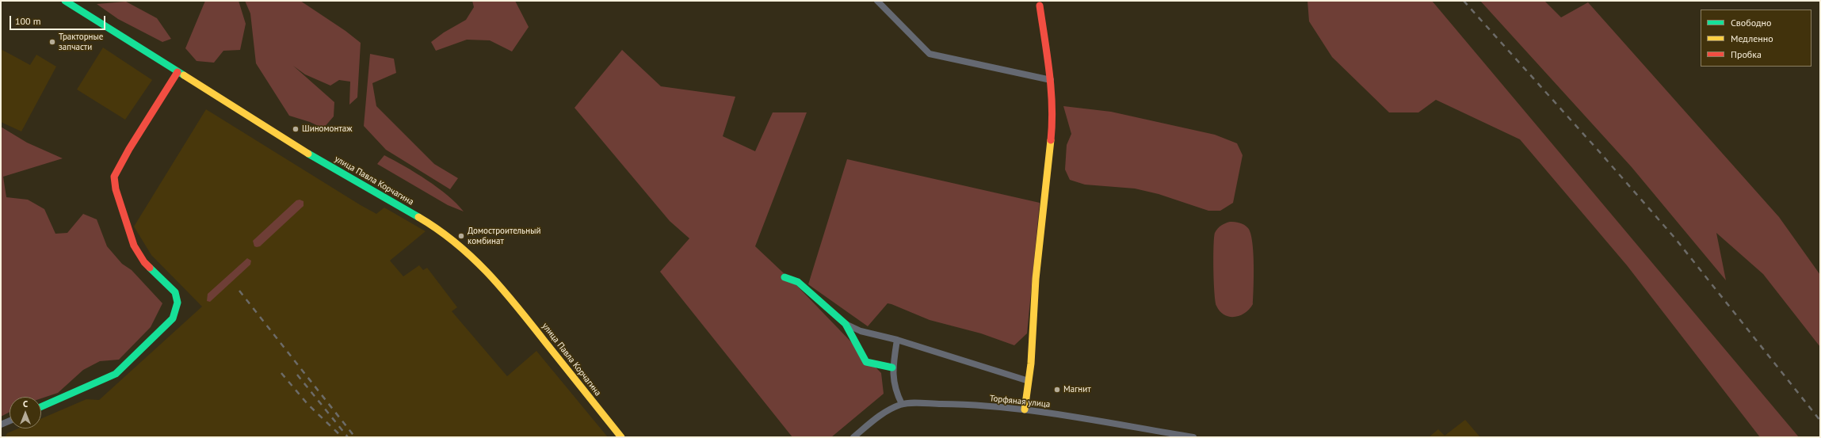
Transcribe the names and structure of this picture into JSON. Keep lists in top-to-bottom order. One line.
{"streets":{"street":["улица Павла Корчагина","Торфяная улица"]},"places":["Тракторные запчасти","Шиномонтаж","Домостроительный комбинат","Магнит"],"legend":["Свободно","Медленно","Пробка"],"scale_bar":"100 m","north":"top"}
